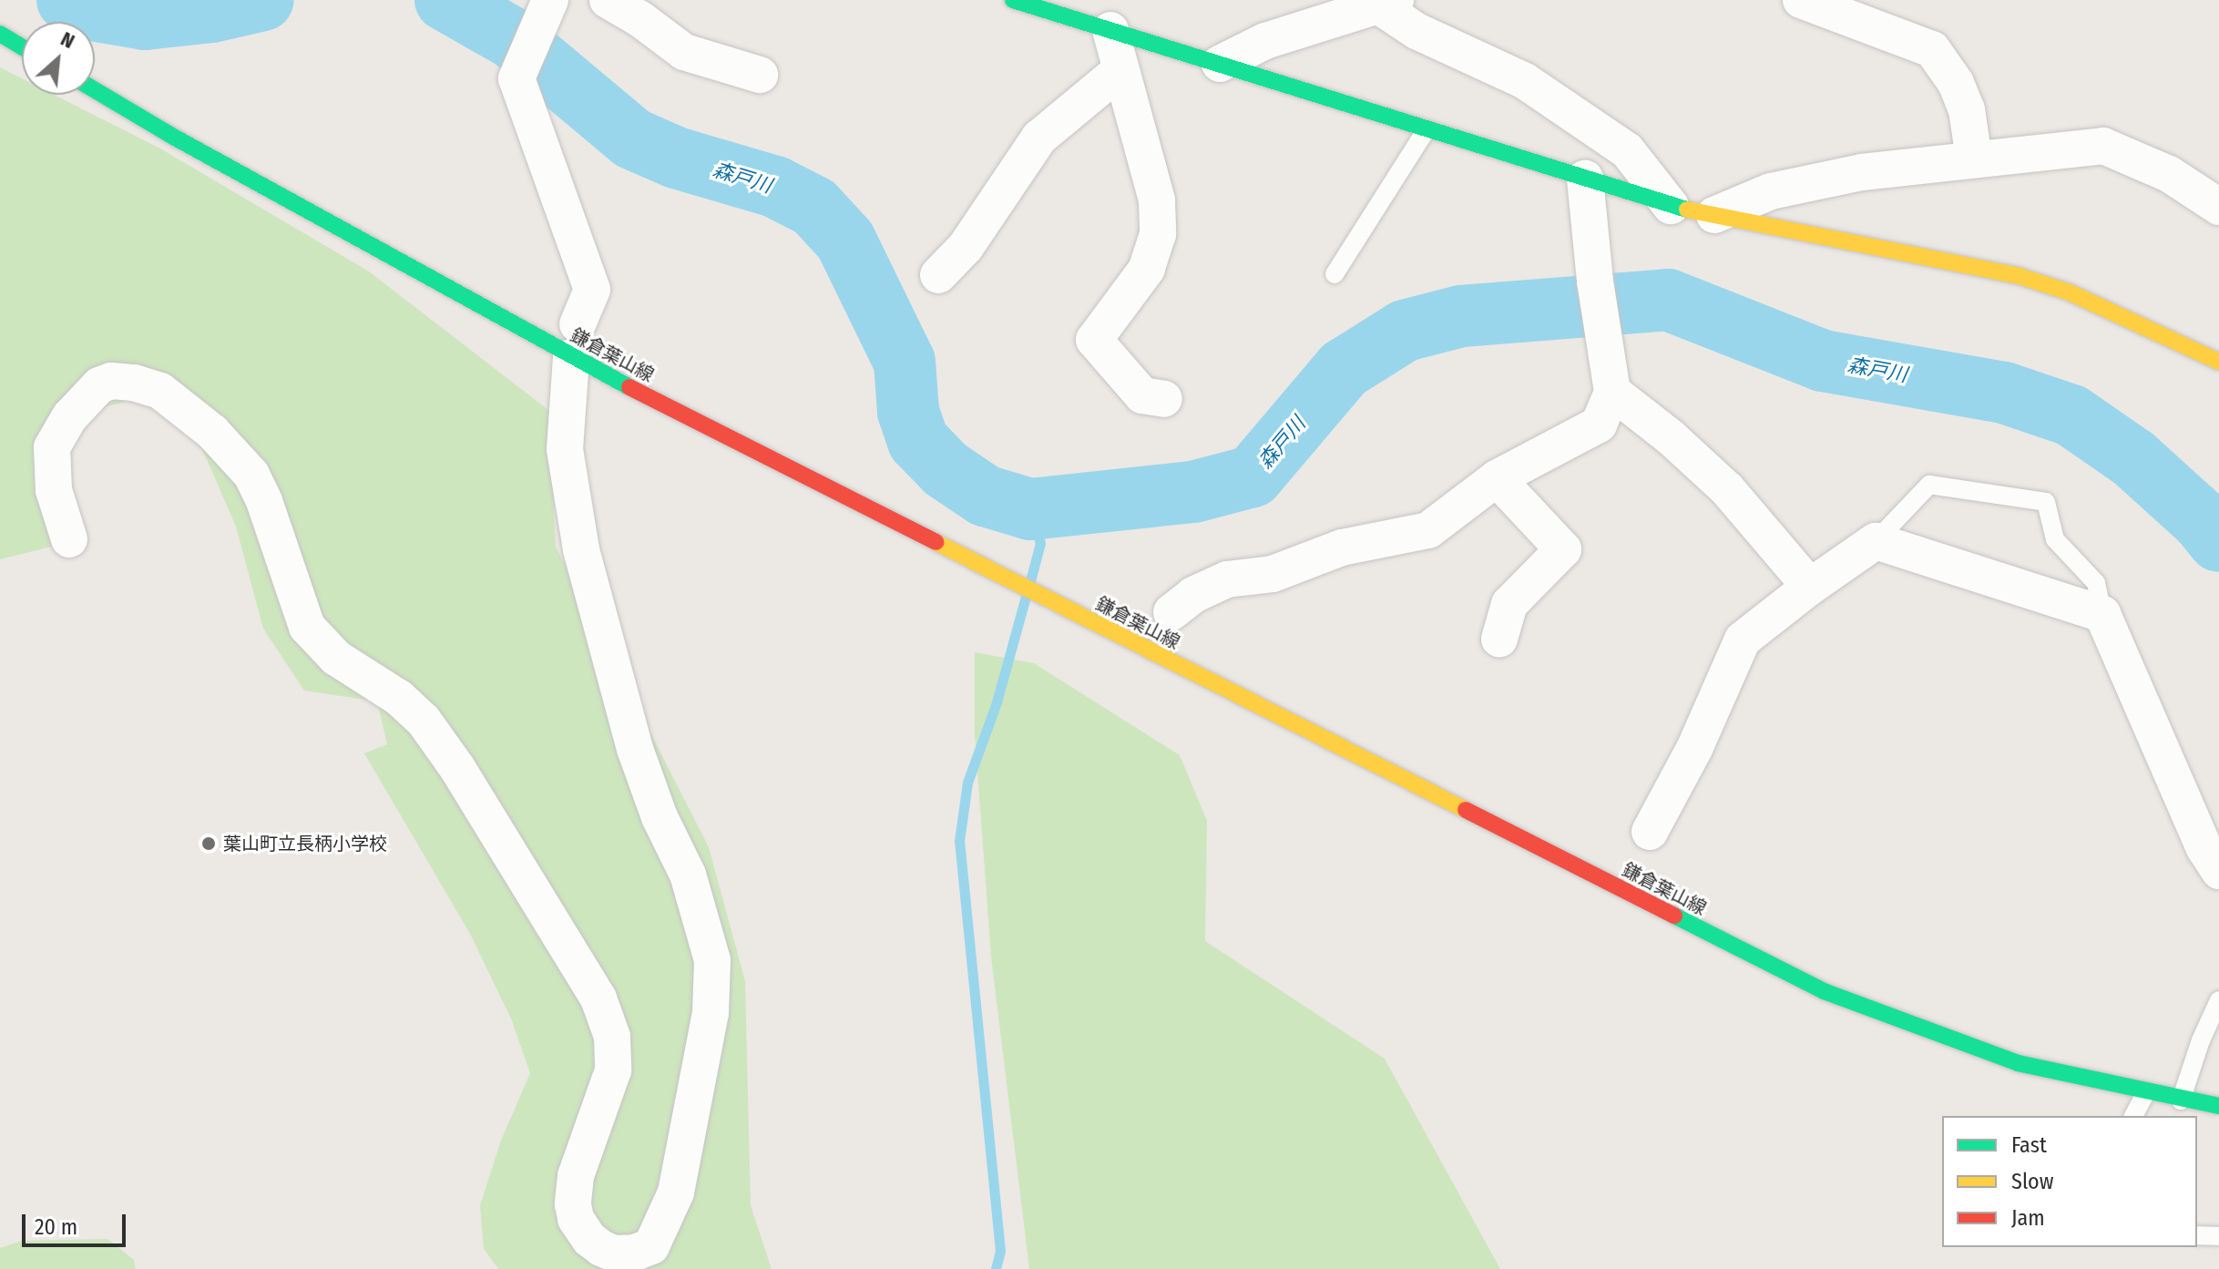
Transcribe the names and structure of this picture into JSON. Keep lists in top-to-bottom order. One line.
{"streets":{"main road":["鎌倉葉山線"]},"water":["森戸川"],"places":["葉山町立長柄小学校"],"legend":["Fast","Slow","Jam"],"scale_bar":"20 m","north":"top right"}
